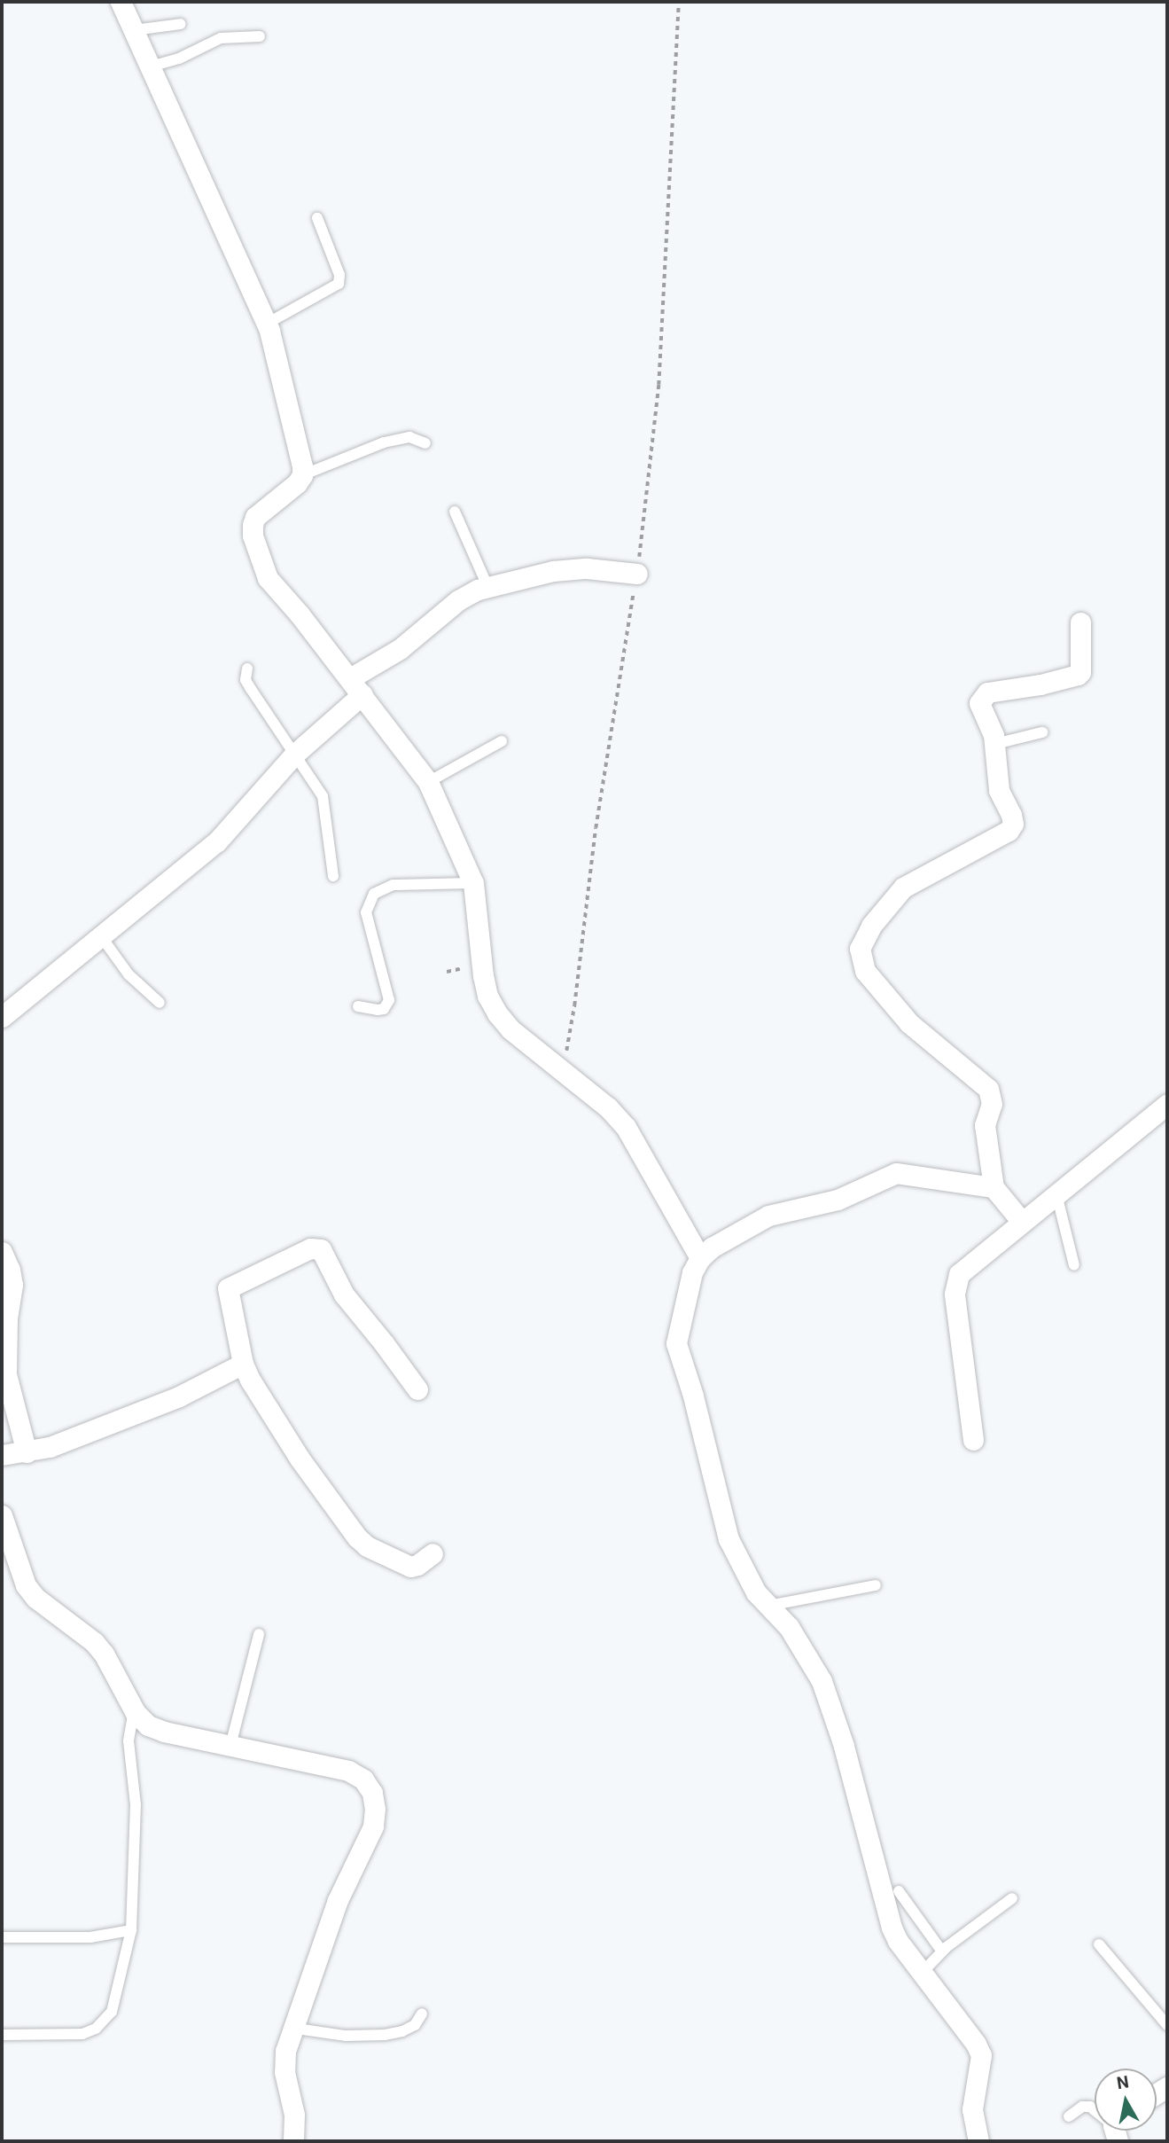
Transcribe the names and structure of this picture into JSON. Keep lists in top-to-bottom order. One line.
{"north":"top"}
